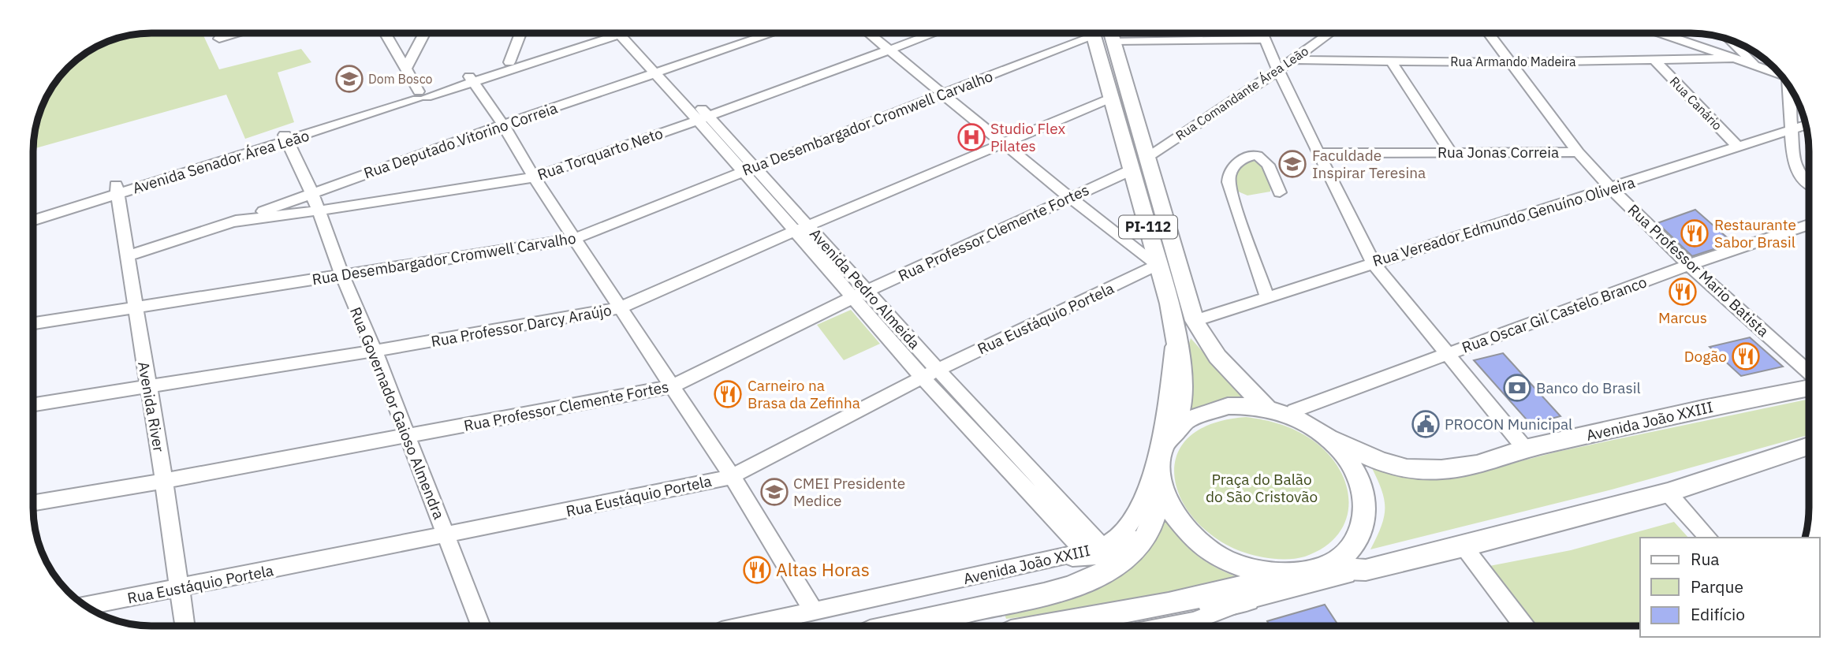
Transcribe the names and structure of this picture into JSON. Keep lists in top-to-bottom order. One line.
{"streets":{"main road":["PI-112","Avenida João XXIII"],"street":["Rua Armando Madeira","Rua Comandante Área Leão","Rua Canário","Rua Desembargador Cromwell Carvalho","Rua Deputado Vitorino Correia","Rua Jonas Correia","Rua Torquarto Neto","Avenida Senador Área Leão","Rua Vereador Edmundo Genuíno Oliveira","Rua Professor Clemente Fortes","Rua Professor Mario Batista","Avenida Pedro Almeida","Rua Oscar Gil Castelo Branco","Rua Eustáquio Portela","Rua Professor Darcy Araújo","Avenida River","Rua Governador Gaioso Almendra"]},"crossings":[["Rua Armando Madeira","Rua Comandante Área Leão"],["Rua Armando Madeira","Rua Canário"],["Rua Armando Madeira","Rua Professor Mario Batista"],["Rua Comandante Área Leão","PI-112"],["Rua Canário","Rua Vereador Edmundo Genuíno Oliveira"],["Rua Desembargador Cromwell Carvalho","Avenida Pedro Almeida"],["Rua Desembargador Cromwell Carvalho","Avenida River"],["Rua Desembargador Cromwell Carvalho","Rua Governador Gaioso Almendra"],["Rua Deputado Vitorino Correia","Rua Torquarto Neto"],["Rua Deputado Vitorino Correia","Avenida Pedro Almeida"],["Rua Deputado Vitorino Correia","Avenida River"],["Rua Deputado Vitorino Correia","Rua Governador Gaioso Almendra"],["Rua Jonas Correia","Rua Professor Mario Batista"],["Rua Torquarto Neto","Avenida Pedro Almeida"],["Rua Torquarto Neto","Rua Governador Gaioso Almendra"],["Avenida Senador Área Leão","Avenida River"],["Avenida Senador Área Leão","Rua Governador Gaioso Almendra"],["Rua Vereador Edmundo Genuíno Oliveira","PI-112"],["Rua Vereador Edmundo Genuíno Oliveira","Rua Professor Mario Batista"],["PI-112","Rua Professor Clemente Fortes"],["PI-112","Rua Eustáquio Portela"],["PI-112","Rua Professor Darcy Araújo"],["PI-112","Avenida João XXIII"],["Rua Professor Clemente Fortes","Avenida Pedro Almeida"],["Rua Professor Clemente Fortes","Avenida River"],["Rua Professor Clemente Fortes","Rua Governador Gaioso Almendra"],["Rua Professor Mario Batista","Rua Oscar Gil Castelo Branco"],["Avenida Pedro Almeida","Rua Eustáquio Portela"],["Avenida Pedro Almeida","Rua Professor Darcy Araújo"],["Avenida Pedro Almeida","Avenida João XXIII"],["Rua Eustáquio Portela","Avenida River"],["Rua Eustáquio Portela","Rua Governador Gaioso Almendra"],["Rua Professor Darcy Araújo","Avenida River"],["Rua Professor Darcy Araújo","Rua Governador Gaioso Almendra"]],"parks":["Praça do Balão do São Cristovão"],"places":{"school or university":["Dom Bosco","Faculdade Inspirar Teresina","CMEI Presidente Medice"],"hospital":["Studio Flex Pilates"],"restaurant":["Restaurante Sabor Brasil","Marcus","Dogão","Carneiro na Brasa da Zefinha","Altas Horas"],"bank":["Banco do Brasil"],"public building":["PROCON Municipal"]},"legend":["Rua","Parque","Edifício"]}
